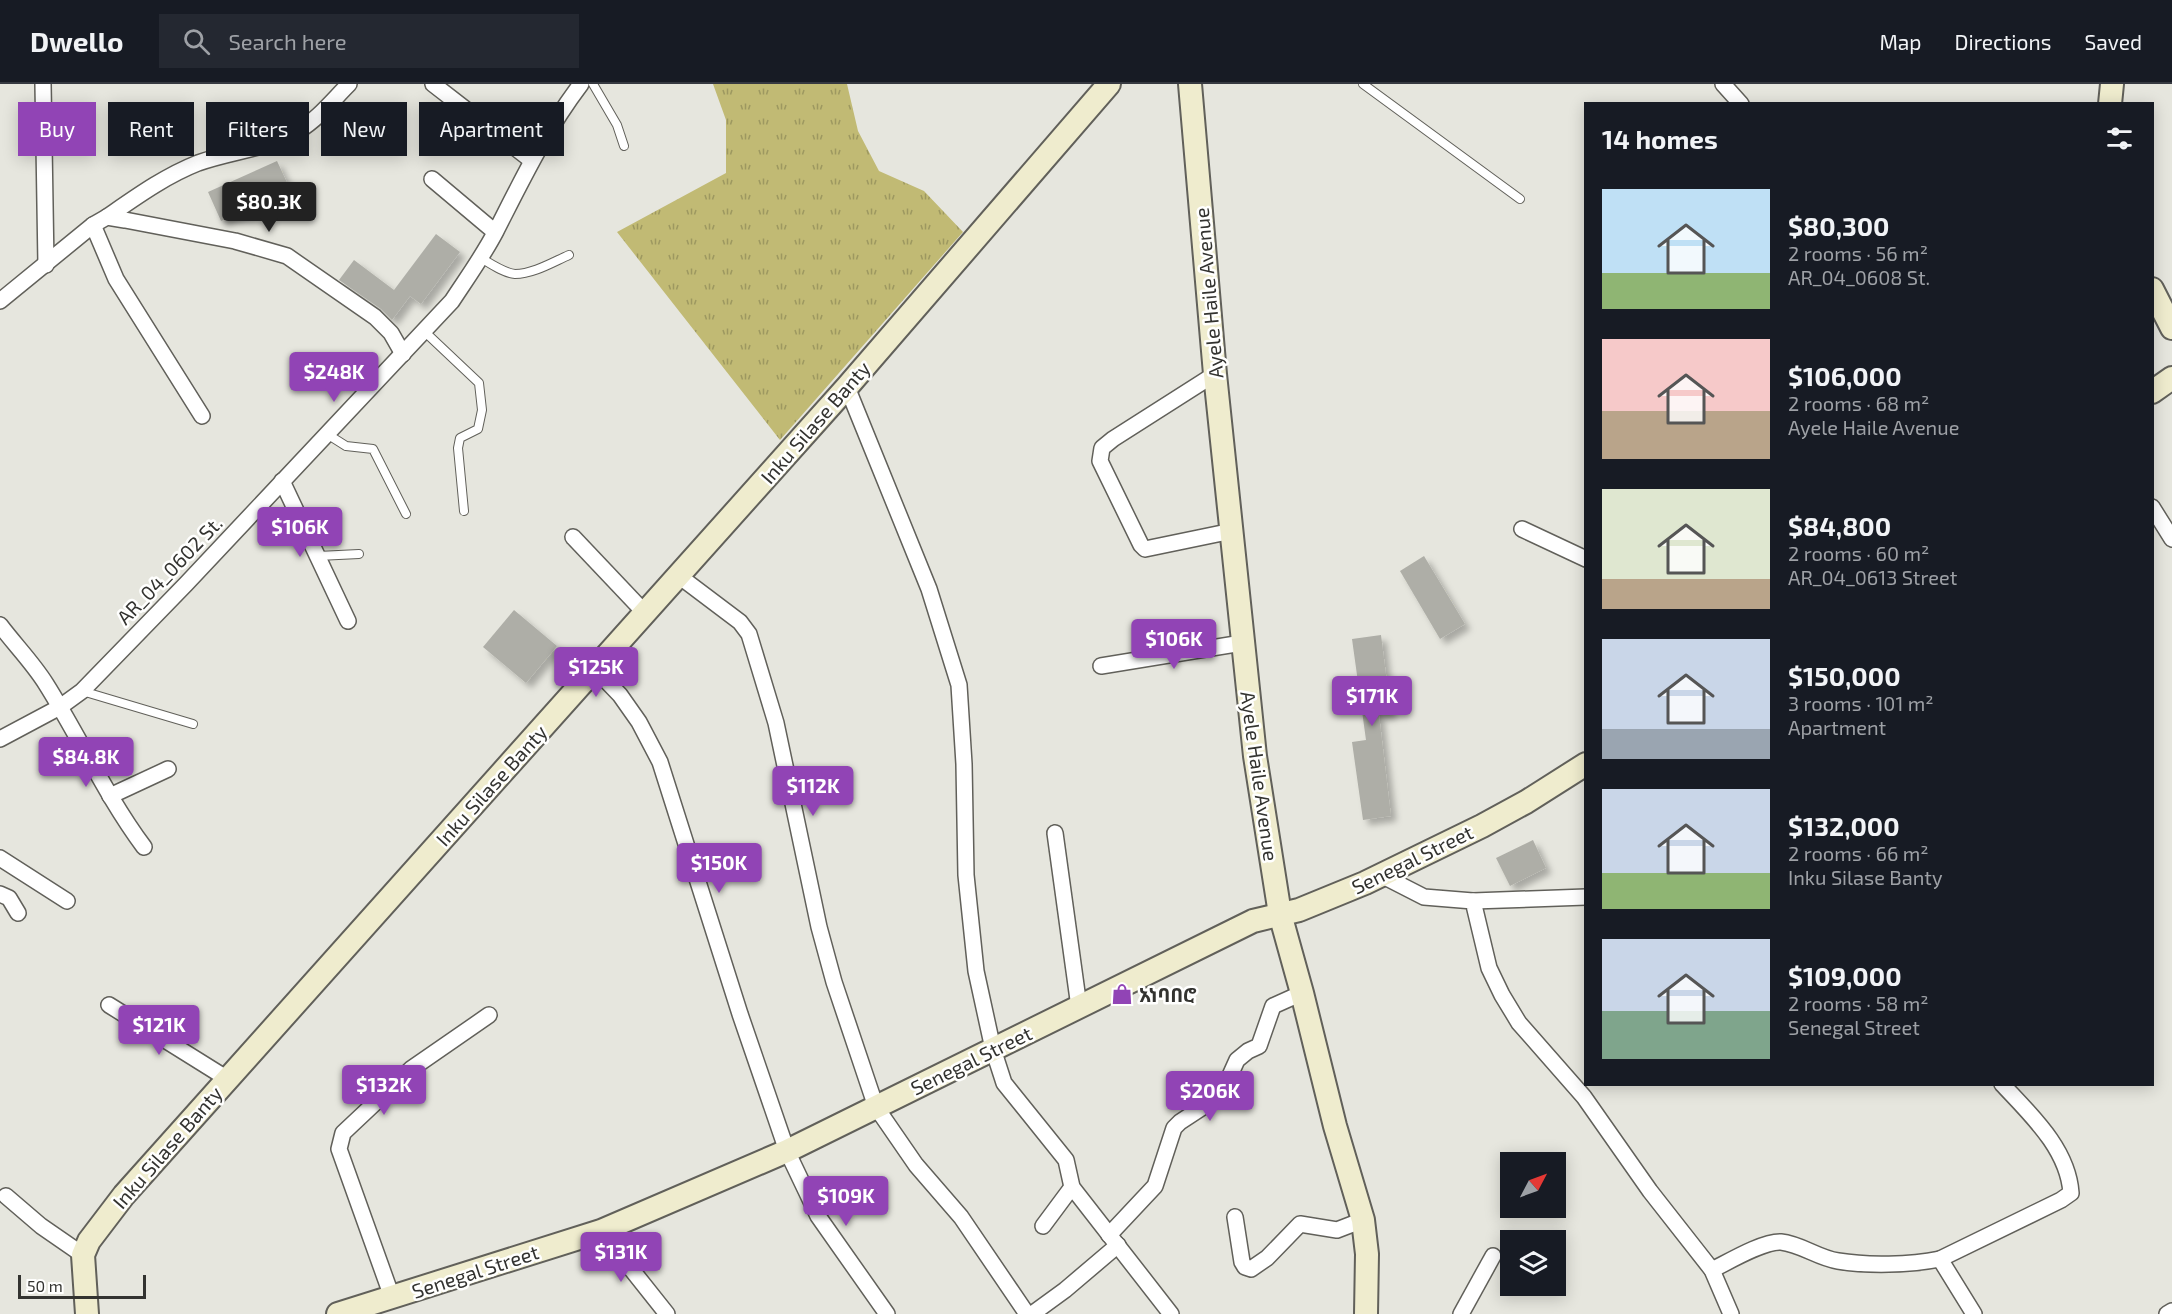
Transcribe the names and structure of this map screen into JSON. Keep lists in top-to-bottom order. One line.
{"streets":{"main road":["Ayele Haile Avenue","Inku Silase Banty","Senegal Street"],"street":["AR_04_0602 St."]},"crossings":[["Ayele Haile Avenue","Senegal Street"]],"places":{"shop":["አነባበሮ"]},"scale_bar":"50 m","north":"top right","page":{"header":"Dwello","search":"Search here","nav":["Map","Directions","Saved"],"chip":["Buy","Rent","Filters","New","Apartment"],"heading":"14 homes","list":[{"name":"$80,300","note":"2 rooms · 56 m² · AR_04_0608 St."},{"name":"$106,000","note":"2 rooms · 68 m² · Ayele Haile Avenue"},{"name":"$84,800","note":"2 rooms · 60 m² · AR_04_0613 Street"},{"name":"$150,000","note":"3 rooms · 101 m² · Apartment"},{"name":"$132,000","note":"2 rooms · 66 m² · Inku Silase Banty"},{"name":"$109,000","note":"2 rooms · 58 m² · Senegal Street"}],"price":["$80.3K","$248K","$106K","$106K","$125K","$171K","$84.8K","$112K","$150K","$121K","$132K","$206K","$109K","$131K"],"scale":"50 m"}}
